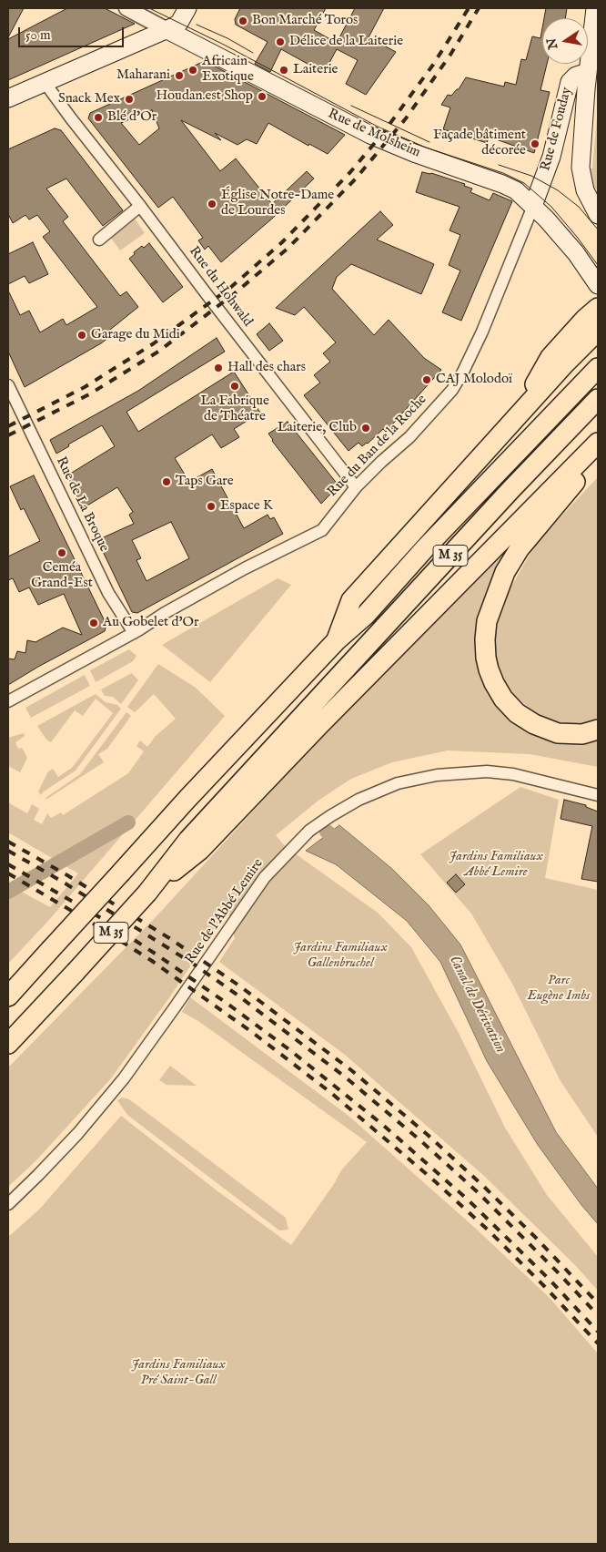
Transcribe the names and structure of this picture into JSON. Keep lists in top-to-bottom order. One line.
{"streets":{"highway":["M 35"],"main road":["Rue de Fouday","Rue de Molsheim"],"street":["Rue du Hohwald","Rue du Ban de la Roche","Rue de La Broque","Rue de l'Abbé Lemire"]},"crossings":[["Rue de Fouday","Rue de Molsheim"],["Rue de Fouday","Rue du Ban de la Roche"],["Rue de Molsheim","Rue du Ban de la Roche"],["Rue du Hohwald","Rue du Ban de la Roche"],["Rue du Ban de la Roche","Rue de La Broque"]],"water":["Canal de Dérivation"],"parks":["Jardins Familiaux Abbé Lemire","Jardins Familiaux Gallenbruchel","Parc Eugène Imbs","Jardins Familiaux Pré Saint-Gall"],"places":["Bon Marché Toros","Délice de la Laiterie","Africain Exotique","Laiterie","Maharani","Houdan.est Shop","Snack Mex","Blé d'Or","Façade bâtiment décorée","Église Notre-Dame de Lourdes","Garage du Midi","Hall des chars","CAJ Molodoï","La Fabrique de Théatre","Laiterie, Club","Taps Gare","Espace K","Ceméa Grand-Est","Au Gobelet d'Or"],"scale_bar":"50 m","north":"left"}
